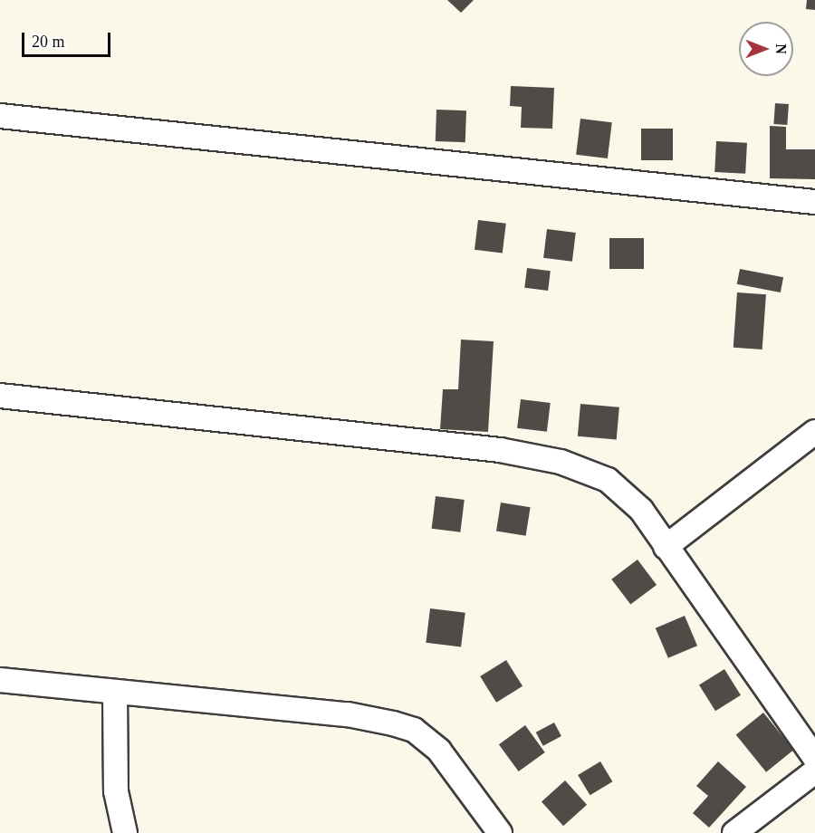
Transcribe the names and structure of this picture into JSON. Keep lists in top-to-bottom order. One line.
{"scale_bar":"20 m","north":"right"}
